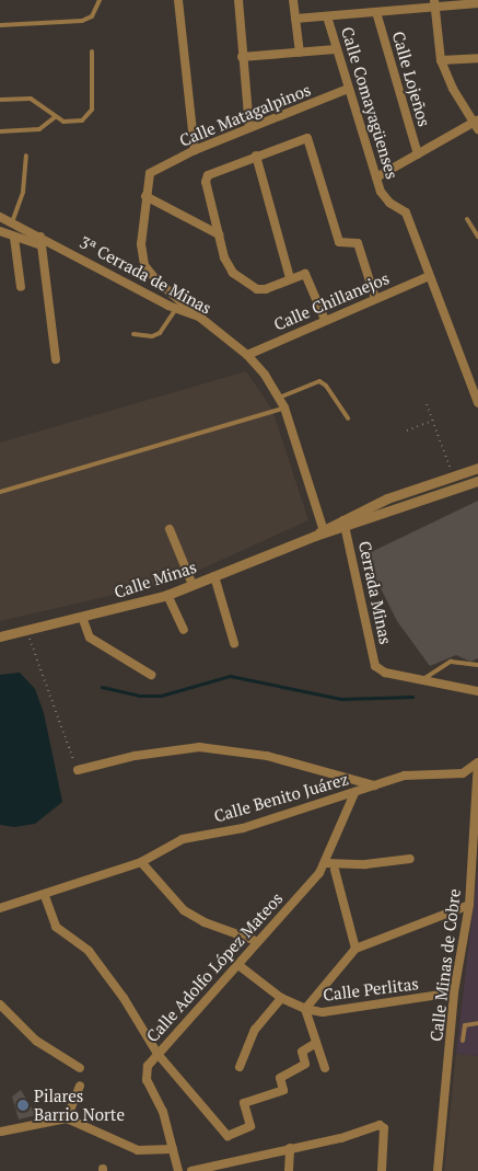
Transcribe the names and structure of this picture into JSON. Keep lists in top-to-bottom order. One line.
{"streets":{"street":["Calle Lojeños","Calle Comayagüenses","Calle Matagalpinos","3ª Cerrada de Minas","Calle Chillanejos","Calle Minas","Cerrada Minas","Calle Benito Juárez","Calle Minas de Cobre","Calle Adolfo López Mateos","Calle Perlitas"]},"crossings":[["Calle Comayagüenses","Calle Matagalpinos"],["Calle Comayagüenses","Calle Chillanejos"],["3ª Cerrada de Minas","Calle Chillanejos"],["3ª Cerrada de Minas","Calle Minas"],["Calle Minas","Cerrada Minas"],["Calle Benito Juárez","Calle Minas de Cobre"],["Calle Benito Juárez","Calle Adolfo López Mateos"],["Calle Minas de Cobre","Calle Perlitas"],["Calle Adolfo López Mateos","Calle Perlitas"]],"places":["Pilares Barrio Norte"]}
